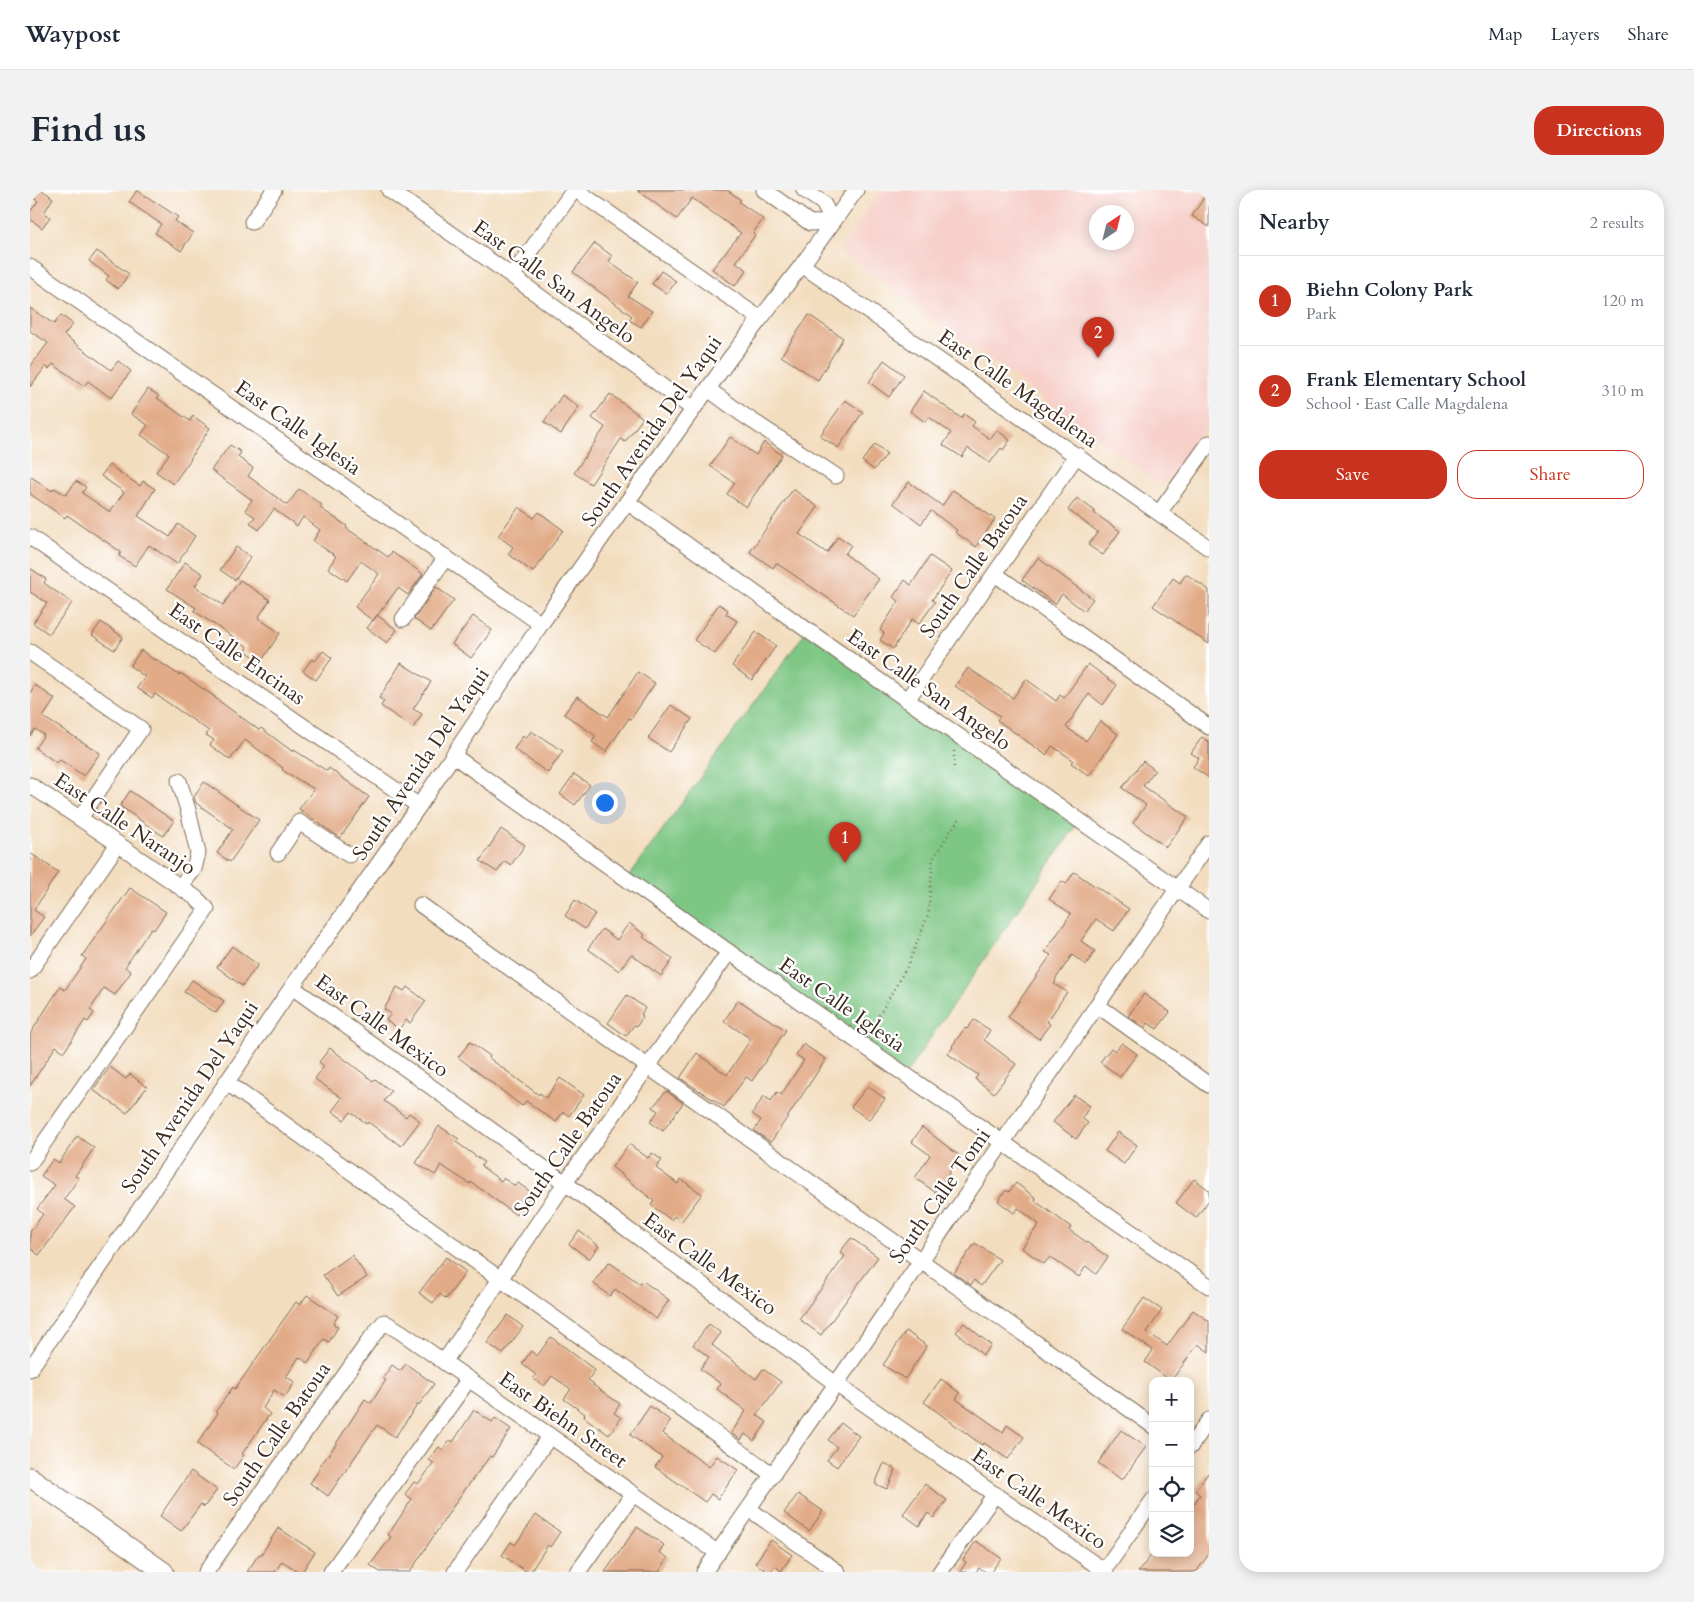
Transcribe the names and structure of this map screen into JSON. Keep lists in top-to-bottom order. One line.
{"streets":{"street":["East Calle San Angelo","East Calle Magdalena","East Calle Iglesia","South Avenida Del Yaqui","South Calle Batoua","East Calle Encinas","East Calle Naranjo","East Calle Mexico","South Calle Tomi","East Biehn Street"]},"crossings":[["East Calle San Angelo","South Avenida Del Yaqui"],["East Calle San Angelo","South Calle Batoua"],["East Calle San Angelo","South Calle Tomi"],["East Calle Magdalena","South Avenida Del Yaqui"],["East Calle Magdalena","South Calle Batoua"],["East Calle Iglesia","South Avenida Del Yaqui"],["East Calle Iglesia","South Calle Batoua"],["East Calle Iglesia","South Calle Tomi"],["South Avenida Del Yaqui","East Calle Encinas"],["South Avenida Del Yaqui","East Calle Mexico"],["South Calle Batoua","East Calle Mexico"],["South Calle Batoua","East Biehn Street"],["East Calle Mexico","South Calle Tomi"],["South Calle Tomi","East Biehn Street"]],"north":"top right","page":{"header":"Waypost","nav":["Map","Layers","Share"],"title":"Find us","buttons":["Directions",["Save","Share"]],"heading":["Nearby","2 results"],"list":[{"mark":"1","name":"Biehn Colony Park","note":"Park","value":"120 m"},{"mark":"2","name":"Frank Elementary School","note":"School · East Calle Magdalena","value":"310 m"}],"pins":["2","1"],"map_buttons":["+","−"]}}
